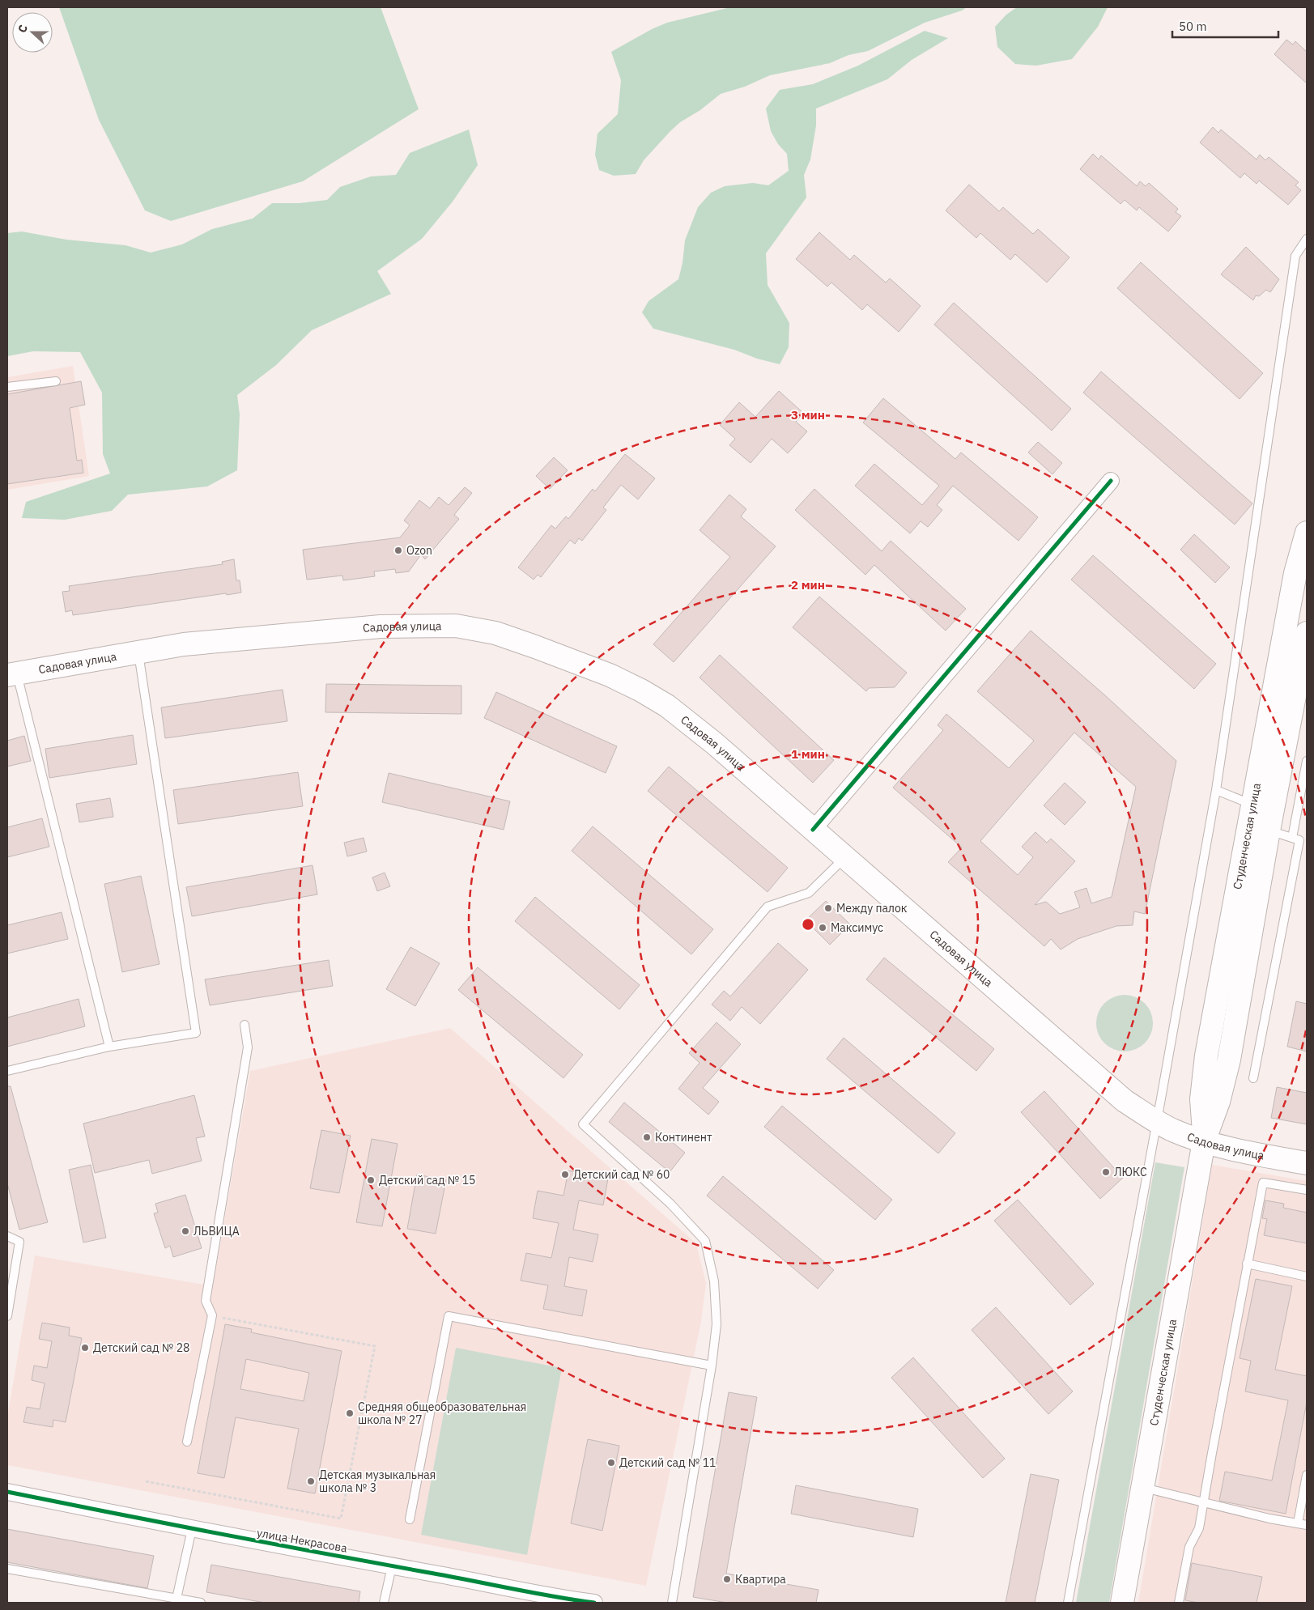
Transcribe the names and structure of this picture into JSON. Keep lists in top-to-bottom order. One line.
{"streets":{"main road":["Садовая улица","Студенческая улица"],"street":["улица Некрасова"]},"crossings":[["Садовая улица","Студенческая улица"]],"places":["Ozon","Между палок","Максимус","Континент","ЛЮКС","Детский сад № 60","Детский сад № 15","ЛЬВИЦА","Детский сад № 28","Средняя общеобразовательная школа № 27","Детский сад № 11","Детская музыкальная школа № 3","Квартира"],"scale_bar":"50 m","north":"left","rings":["3 мин","2 мин","1 мин"]}
